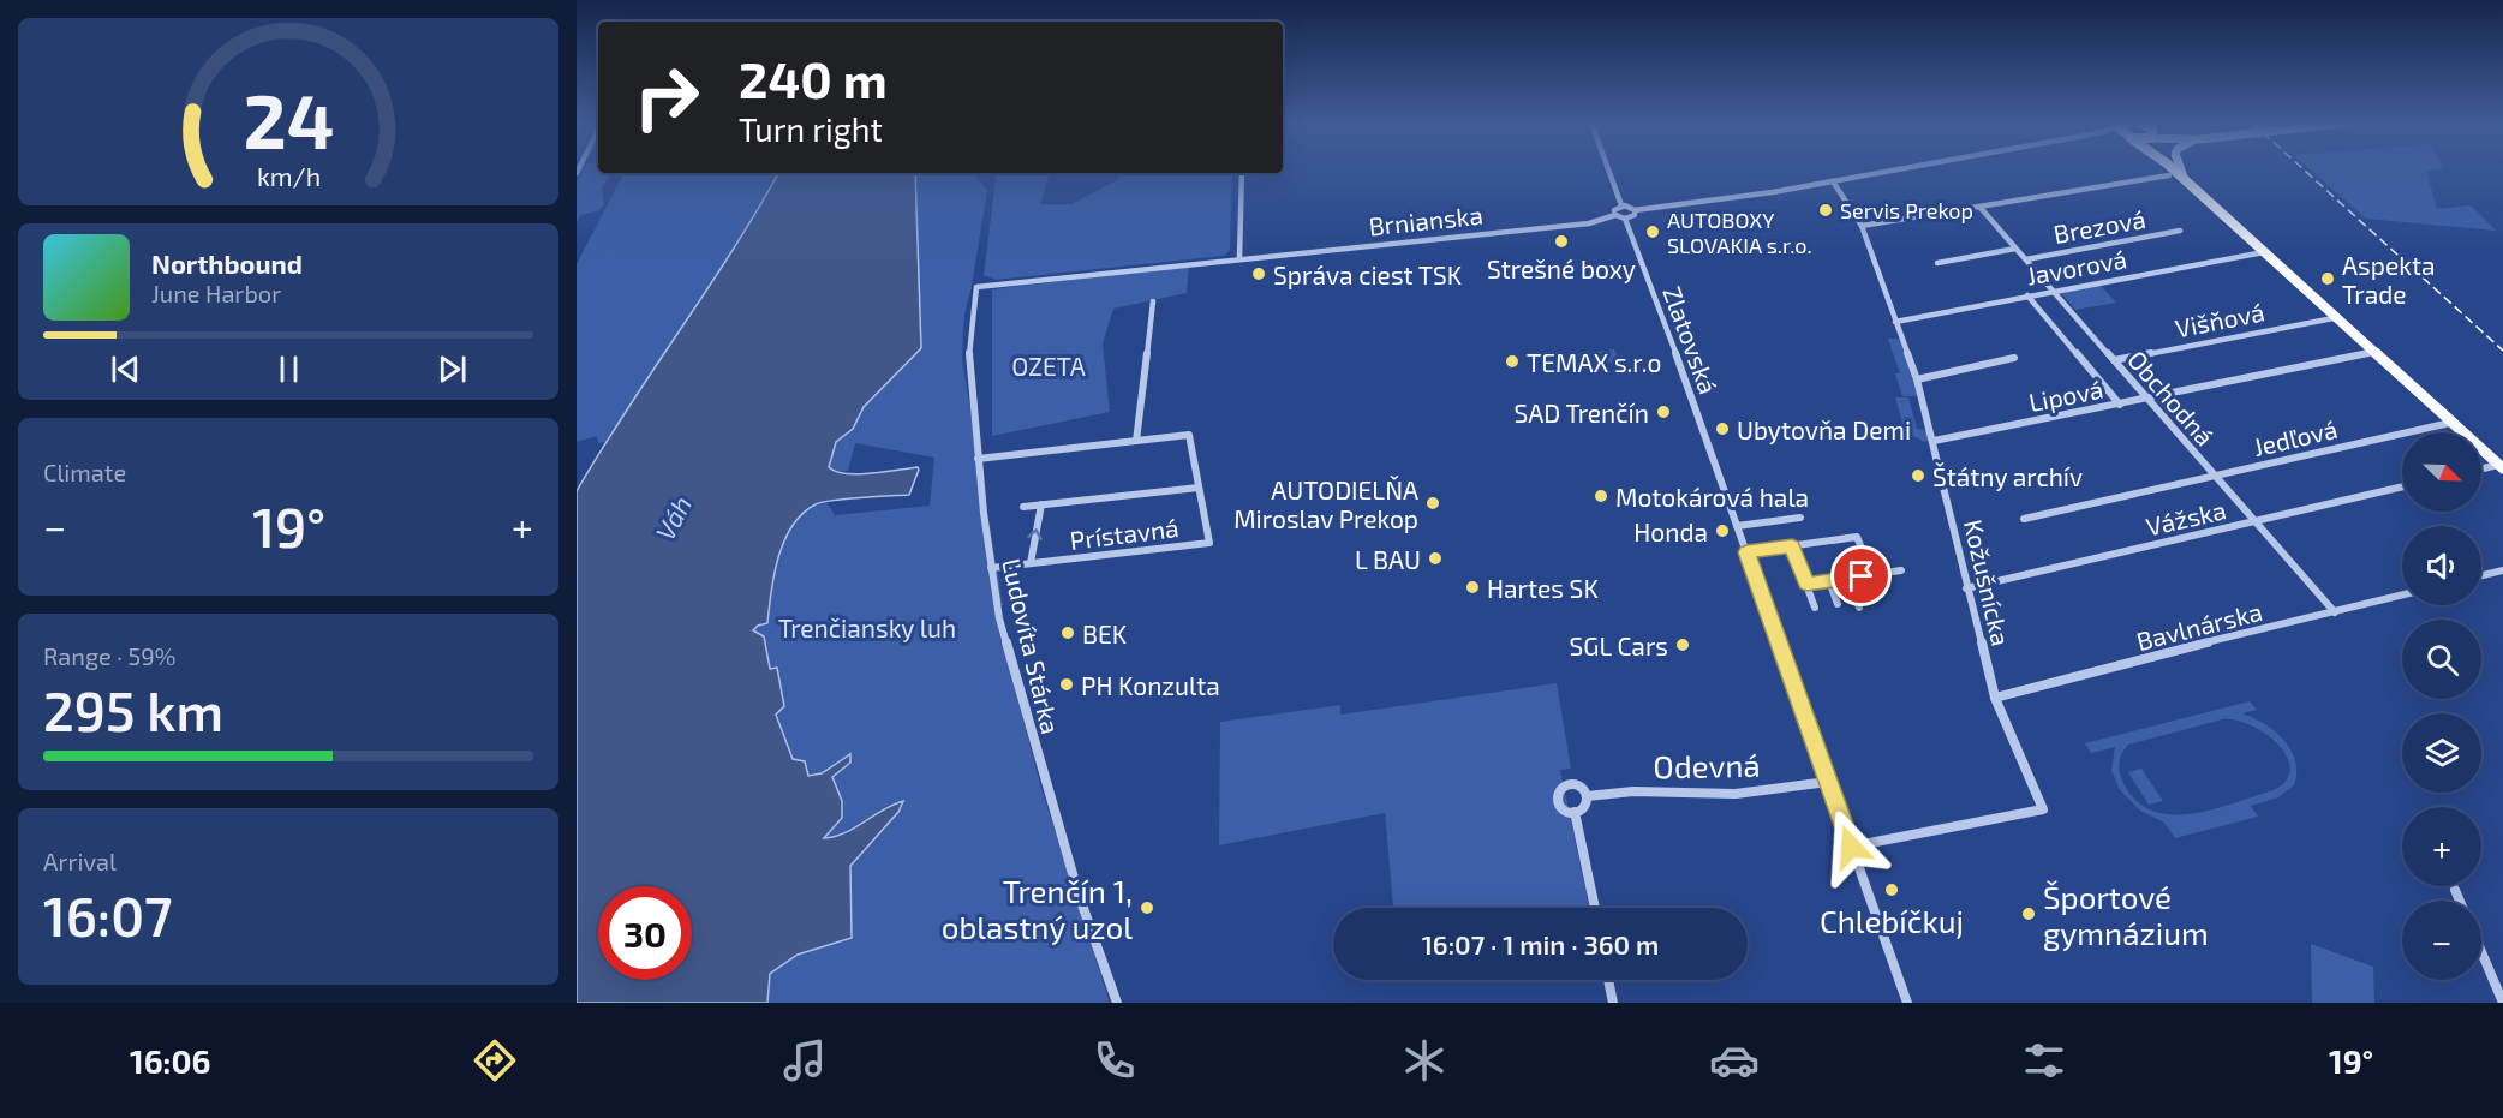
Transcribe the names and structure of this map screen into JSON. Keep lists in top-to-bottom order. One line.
{"streets":{"street":["Brnianska","Brezová","Javorová","Višňová","Zlatovská","Lipová","Obchodná","Jedľová","Vážska","Prístavná","Kožušnícka","Bavlnárska","Ľudovíta Stárka","Odevná"]},"crossings":[["Brnianska","Ľudovíta Stárka"],["Brezová","Obchodná"],["Javorová","Obchodná"],["Javorová","Kožušnícka"],["Višňová","Obchodná"],["Zlatovská","Kožušnícka"],["Zlatovská","Odevná"],["Lipová","Obchodná"],["Lipová","Kožušnícka"],["Obchodná","Jedľová"],["Obchodná","Vážska"],["Obchodná","Bavlnárska"],["Vážska","Kožušnícka"],["Prístavná","Ľudovíta Stárka"],["Kožušnícka","Bavlnárska"]],"water":["Váh"],"parks":["OZETA","Trenčiansky luh"],"places":["Servis Prekop","AUTOBOXY SLOVAKIA s.r.o.","Strešné boxy","Správa ciest TSK","Aspekta Trade","TEMAX s.r.o","SAD Trenčín","Ubytovňa Demi","Štátny archív","Motokárová hala","AUTODIELŇA Miroslav Prekop","Honda","L BAU","Hartes SK","BEK","SGL Cars","PH Konzulta","Chlebíčkuj","Trenčín 1, oblastný uzol","Športové gymnázium"],"north":"bottom right","page":{"turn":["240 m","Turn right"],"song":["Northbound","June Harbor"],"tile":["Climate",["Range · 59%","295 km"],["Arrival","16:07"]],"map_buttons":["+","−"],"heat":["−","19°","+"],"limit":"30","trip":"16:07 · 1 min · 360 m","tabs":["16:06","19°"],"gauge":["24","km/h"]}}
